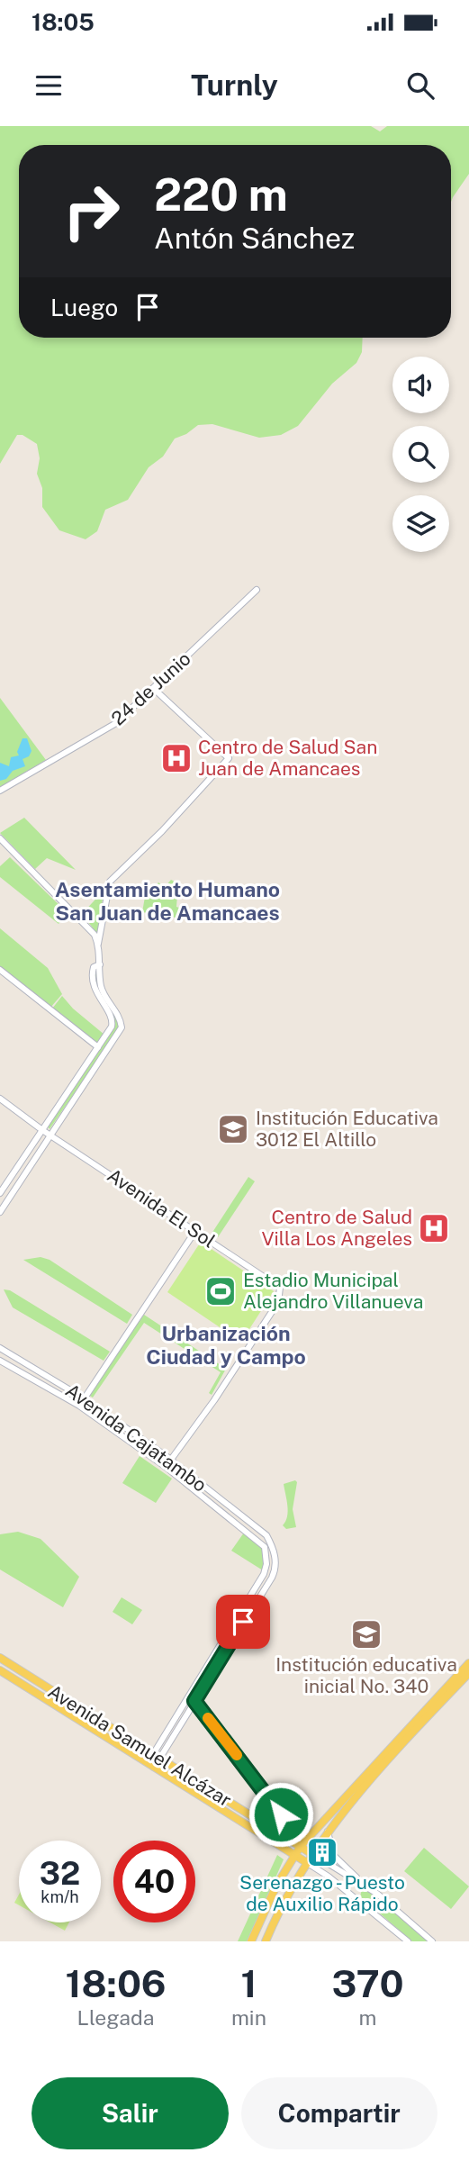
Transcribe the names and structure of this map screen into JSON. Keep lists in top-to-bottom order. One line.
{"streets":{"main road":["Avenida Samuel Alcázar"],"street":["24 de Junio","Avenida El Sol","Avenida Cajatambo"]},"crossings":[["Avenida El Sol","Avenida Cajatambo"]],"districts":["Asentamiento Humano San Juan de Amancaes","Urbanización Ciudad y Campo"],"places":{"hospital":["Centro de Salud San Juan de Amancaes","Centro de Salud Villa Los Angeles"],"school or university":["Institución Educativa 3012 El Altillo","Institución educativa inicial No. 340"],"sports":["Estadio Municipal Alejandro Villanueva"],"building":["Serenazgo - Puesto de Auxilio Rápido"]},"page":{"status":"18:05","header":"Turnly","turn":["220 m","Antón Sánchez"],"then":"Luego","speed":"32 km/h","limit":"40","eta":["18:06","Llegada","1","min","370","m"],"buttons":["Salir","Compartir"]}}
